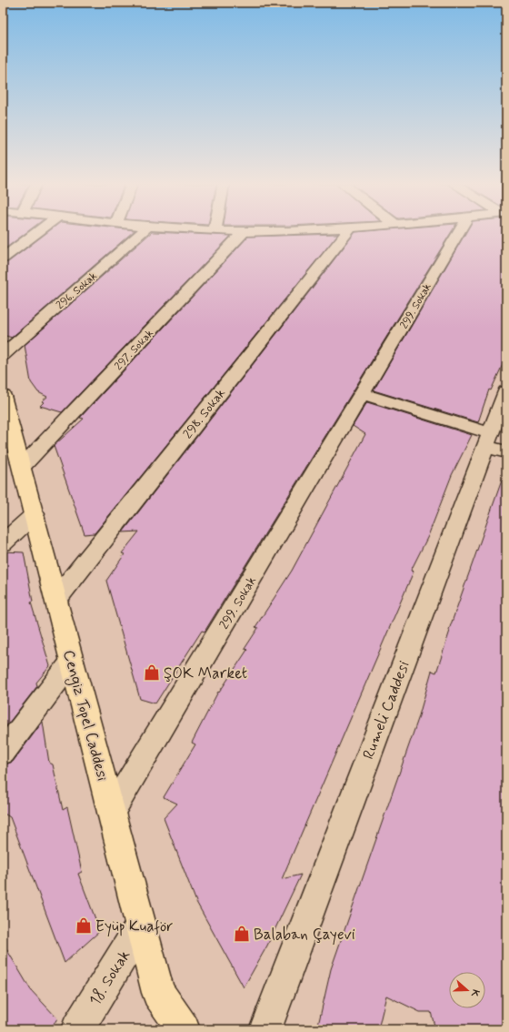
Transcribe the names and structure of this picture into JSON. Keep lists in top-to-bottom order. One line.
{"streets":{"main road":["Cengiz Topel Caddesi"],"street":["296. Sokak","299. Sokak","297. Sokak","298. Sokak","Rumeli Caddesi","18. Sokak"]},"crossings":[["299. Sokak","Cengiz Topel Caddesi"],["297. Sokak","Cengiz Topel Caddesi"],["298. Sokak","Cengiz Topel Caddesi"],["Cengiz Topel Caddesi","18. Sokak"]],"places":{"shop":["ŞOK Market","Eyüp Kuaför","Balaban Çayevi"]},"north":"right"}
